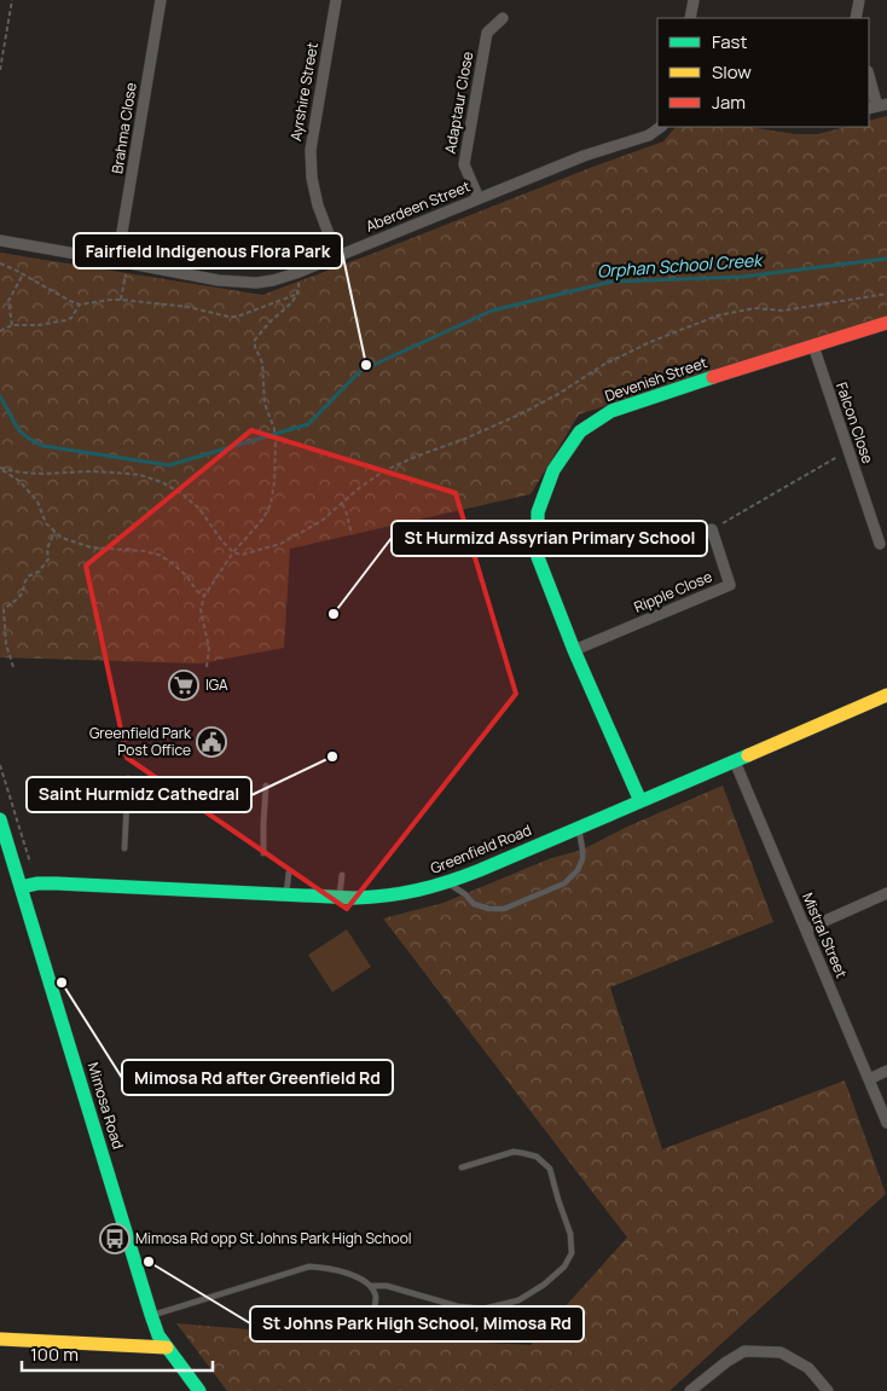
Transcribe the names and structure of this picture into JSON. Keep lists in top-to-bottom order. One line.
{"streets":{"street":["Ayrshire Street","Adaptaur Close","Brahma Close","Aberdeen Street","Devenish Street","Falcon Close","Ripple Close","Greenfield Road","Mistral Street","Mimosa Road"]},"crossings":[["Ayrshire Street","Aberdeen Street"],["Adaptaur Close","Aberdeen Street"],["Brahma Close","Aberdeen Street"],["Devenish Street","Falcon Close"],["Devenish Street","Ripple Close"],["Devenish Street","Greenfield Road"],["Greenfield Road","Mistral Street"],["Greenfield Road","Mimosa Road"]],"water":["Orphan School Creek"],"places":{"other":["Fairfield Indigenous Flora Park","St Hurmizd Assyrian Primary School","Saint Hurmidz Cathedral","Mimosa Rd after Greenfield Rd","St Johns Park High School, Mimosa Rd"],"supermarket":["IGA"],"public building":["Greenfield Park Post Office"],"bus stop":["Mimosa Rd opp St Johns Park High School"]},"legend":["Fast","Slow","Jam"],"scale_bar":"100 m"}
